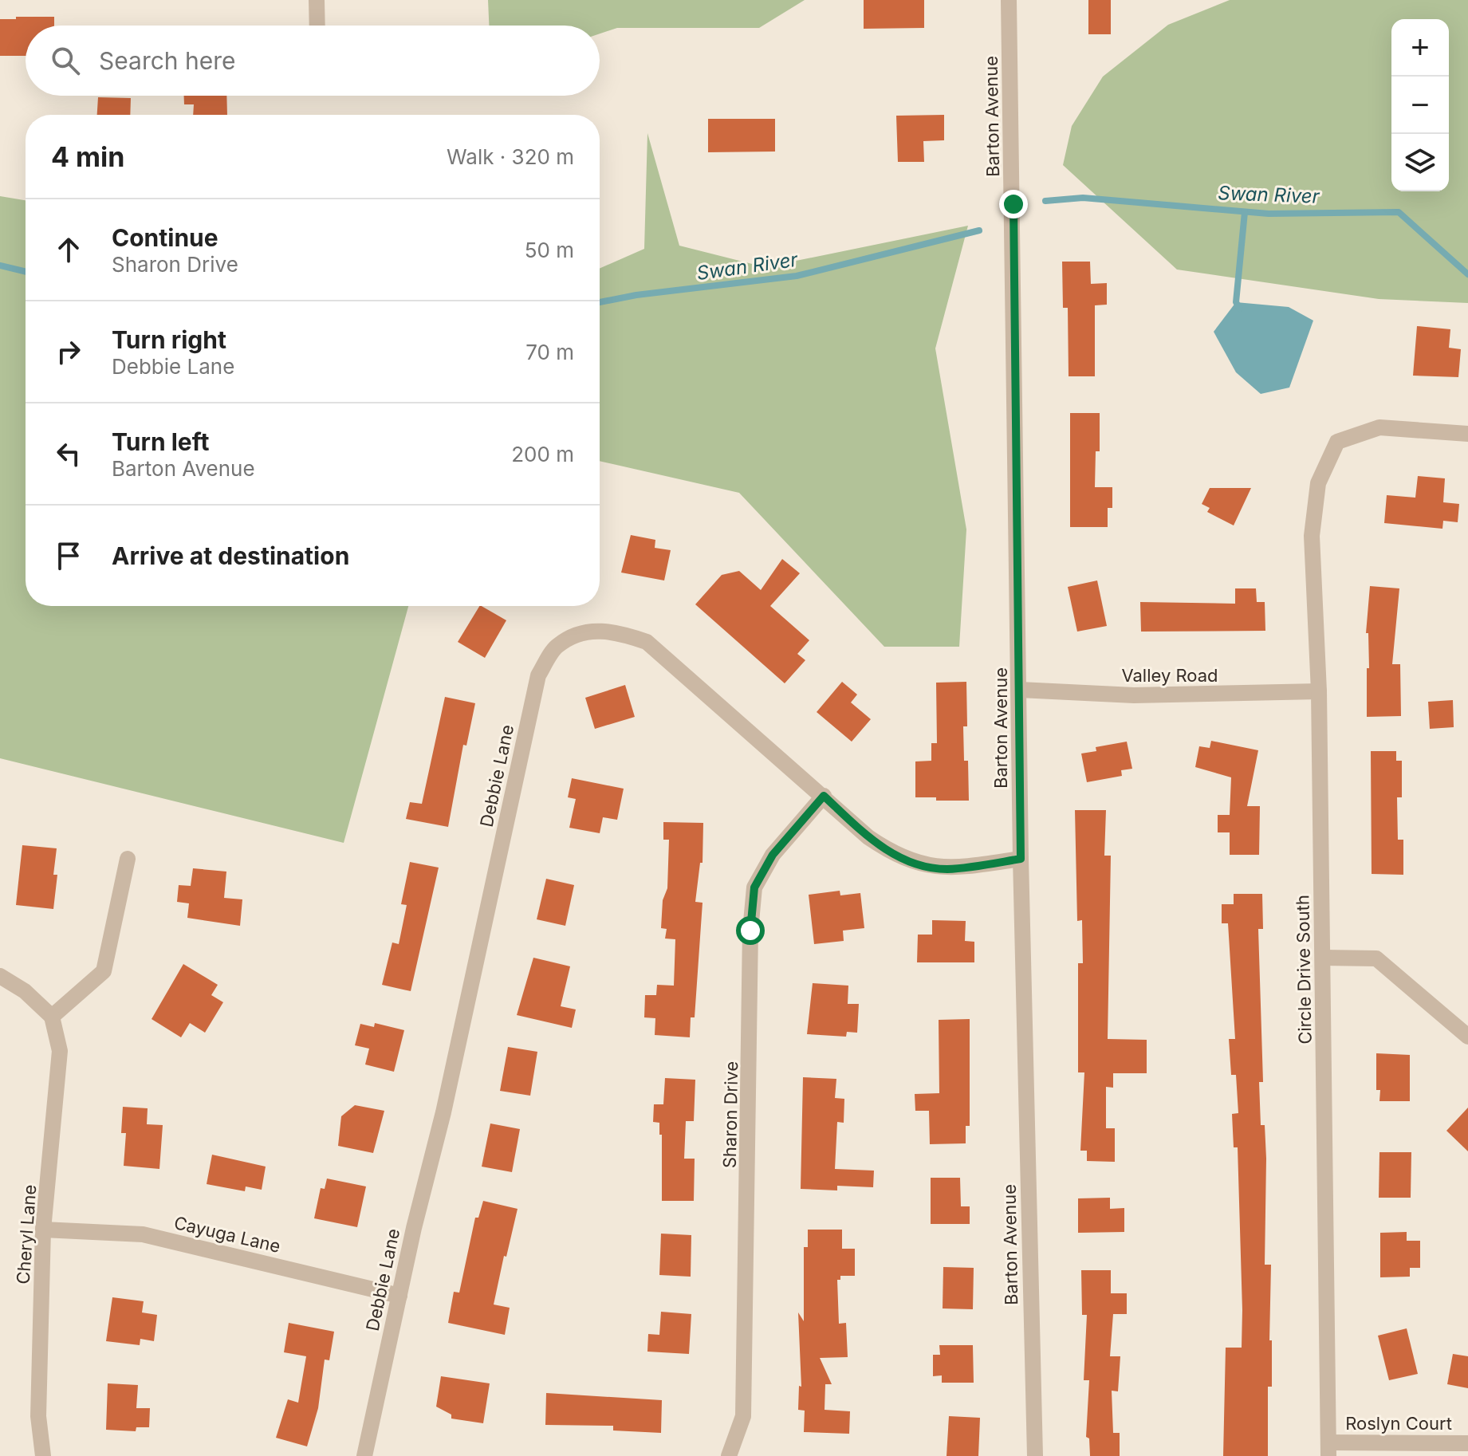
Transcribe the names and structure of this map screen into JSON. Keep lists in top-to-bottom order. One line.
{"streets":{"street":["Barton Avenue","Valley Road","Debbie Lane","Circle Drive South","Sharon Drive","Cheryl Lane","Cayuga Lane","Roslyn Court"]},"crossings":[["Barton Avenue","Valley Road"],["Barton Avenue","Debbie Lane"],["Valley Road","Circle Drive South"],["Debbie Lane","Sharon Drive"],["Debbie Lane","Cayuga Lane"],["Circle Drive South","Roslyn Court"],["Cheryl Lane","Cayuga Lane"]],"water":["Swan River"],"page":{"map_buttons":["+","−"],"search":"Search here","heading":["4 min","Walk · 320 m"],"list":[["Continue","Sharon Drive","50 m"],["Turn right","Debbie Lane","70 m"],["Turn left","Barton Avenue","200 m"],"Arrive at destination"]}}
